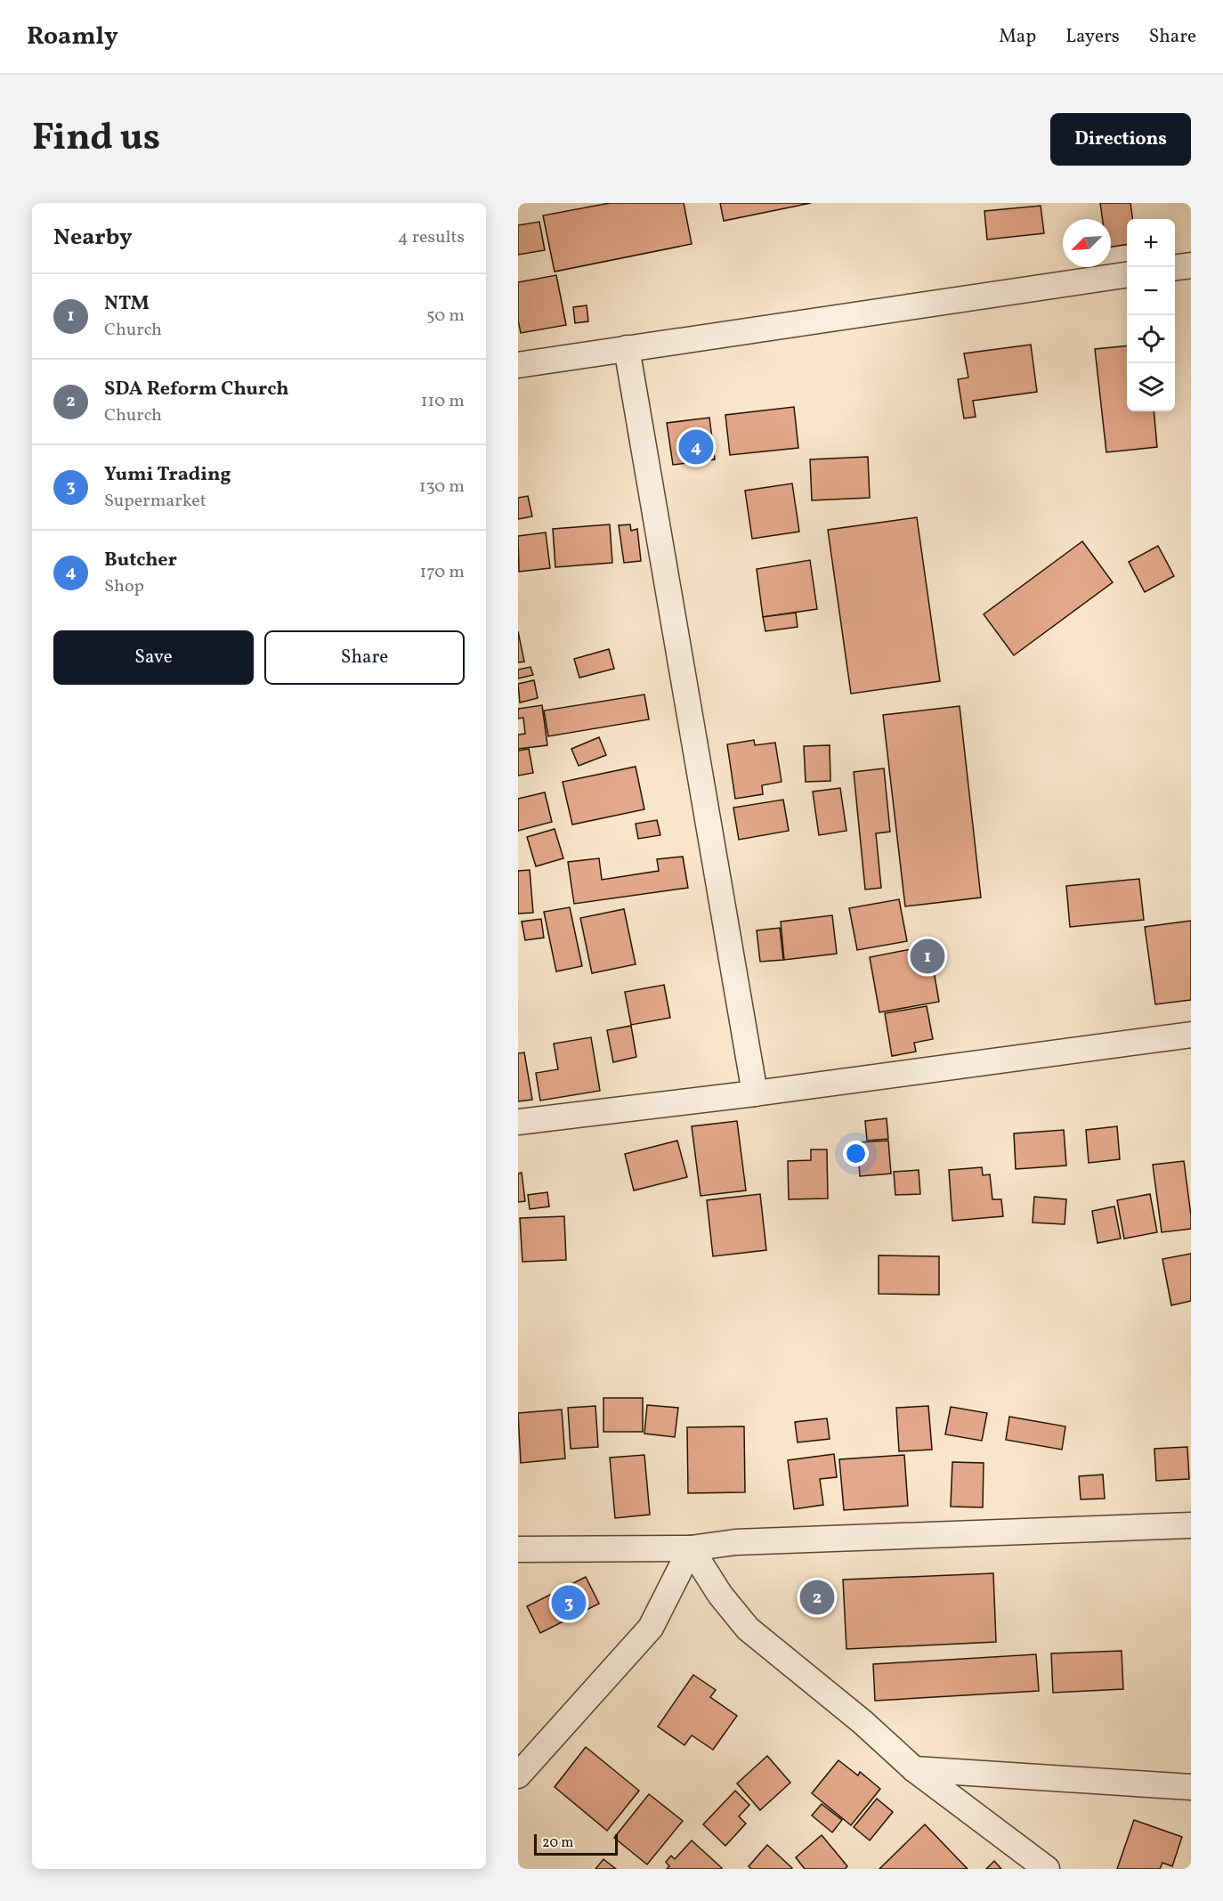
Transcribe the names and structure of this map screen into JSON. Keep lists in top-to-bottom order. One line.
{"scale_bar":"20 m","north":"bottom left","page":{"header":"Roamly","nav":["Map","Layers","Share"],"title":"Find us","buttons":["Directions",["Save","Share"]],"heading":["Nearby","4 results"],"map_buttons":["+","−"],"list":[{"mark":"1","name":"NTM","note":"Church","value":"50 m"},{"mark":"2","name":"SDA Reform Church","note":"Church","value":"110 m"},{"mark":"3","name":"Yumi Trading","note":"Supermarket","value":"130 m"},{"mark":"4","name":"Butcher","note":"Shop","value":"170 m"}],"pins":["4","1","2","3"],"scale":"20 m"}}
